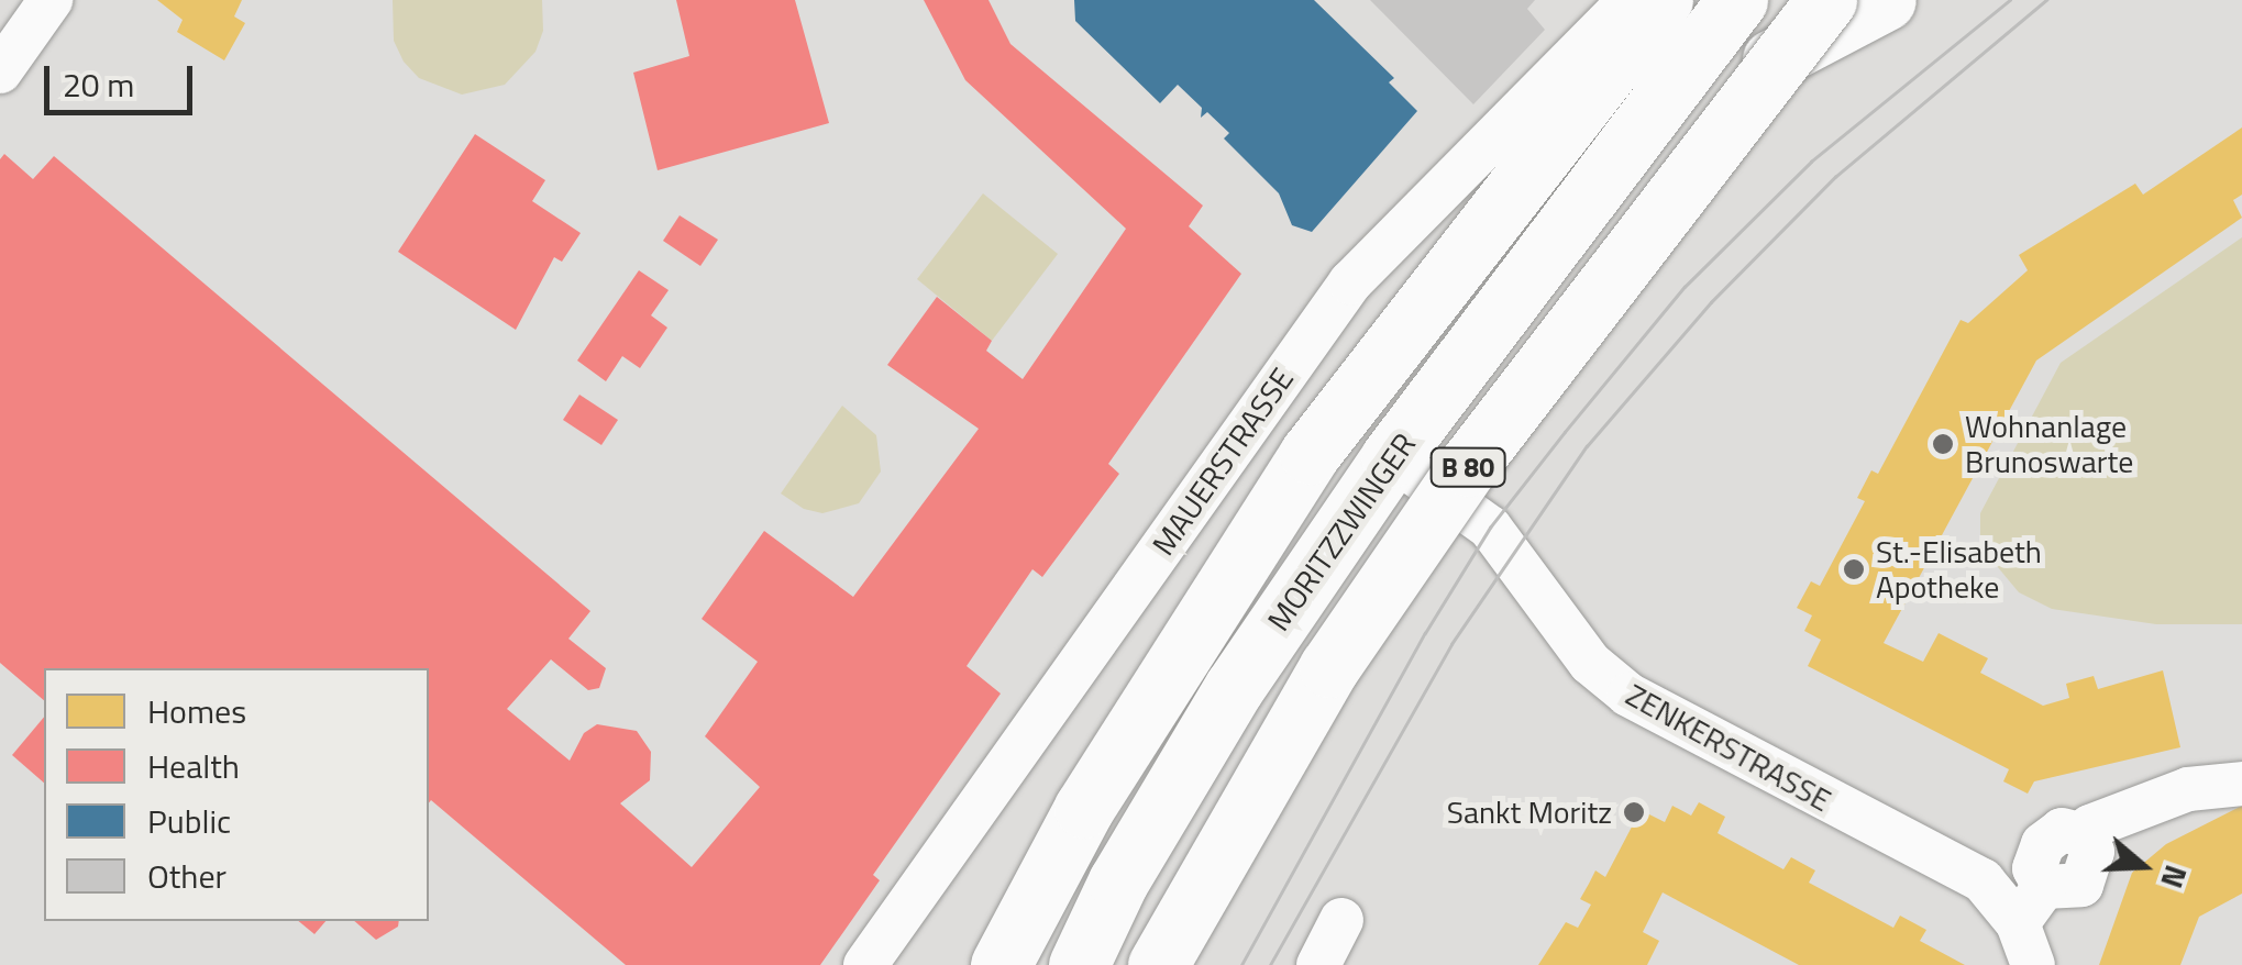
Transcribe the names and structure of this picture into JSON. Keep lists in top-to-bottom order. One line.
{"streets":{"main road":["B 80","MORITZZWINGER"],"street":["MAUERSTRASSE","ZENKERSTRASSE"]},"crossings":[["MORITZZWINGER","ZENKERSTRASSE"]],"places":["Wohnanlage Brunoswarte","St.-Elisabeth Apotheke","Sankt Moritz"],"legend":["Homes","Health","Public","Other"],"scale_bar":"20 m","north":"right"}
